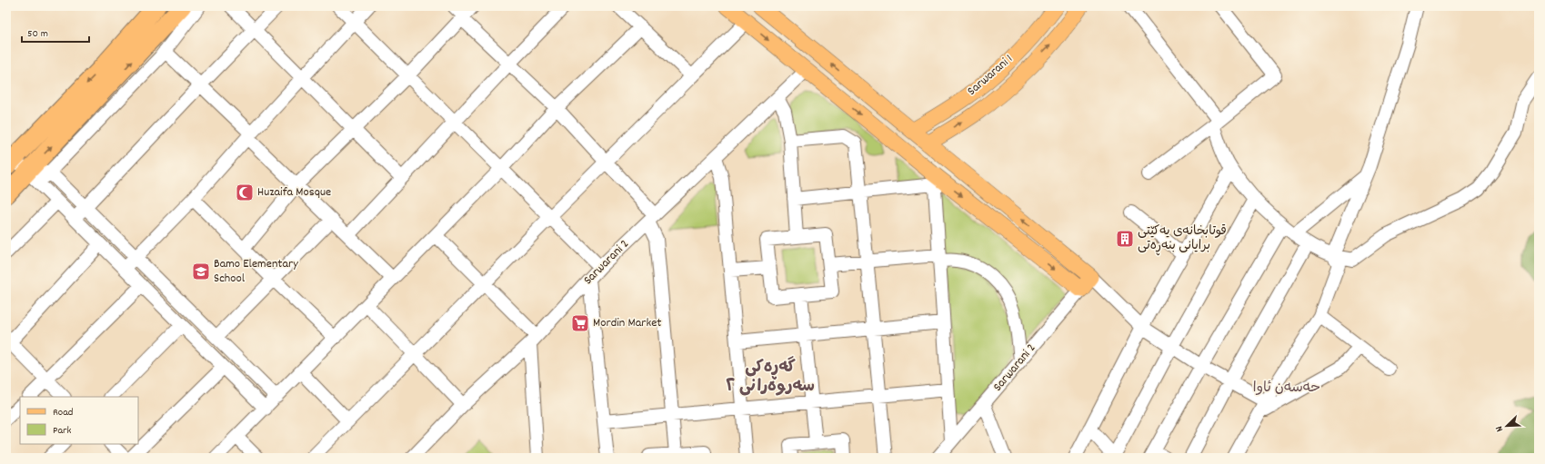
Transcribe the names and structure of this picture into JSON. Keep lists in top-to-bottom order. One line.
{"streets":{"main road":["Sarwarani 1","Sarwarani 2"]},"districts":["گەڕەکی سەروەرانی ٢","حەسەن ئاوا"],"places":{"mosque":["Huzaifa Mosque"],"building":["قوتابخانەی یەکێتی برایانی بنەڕەتی"],"school or university":["Bamo Elementary School"],"supermarket":["Mordin Market"]},"legend":["Road","Park"],"scale_bar":"50 m","north":"bottom left"}
